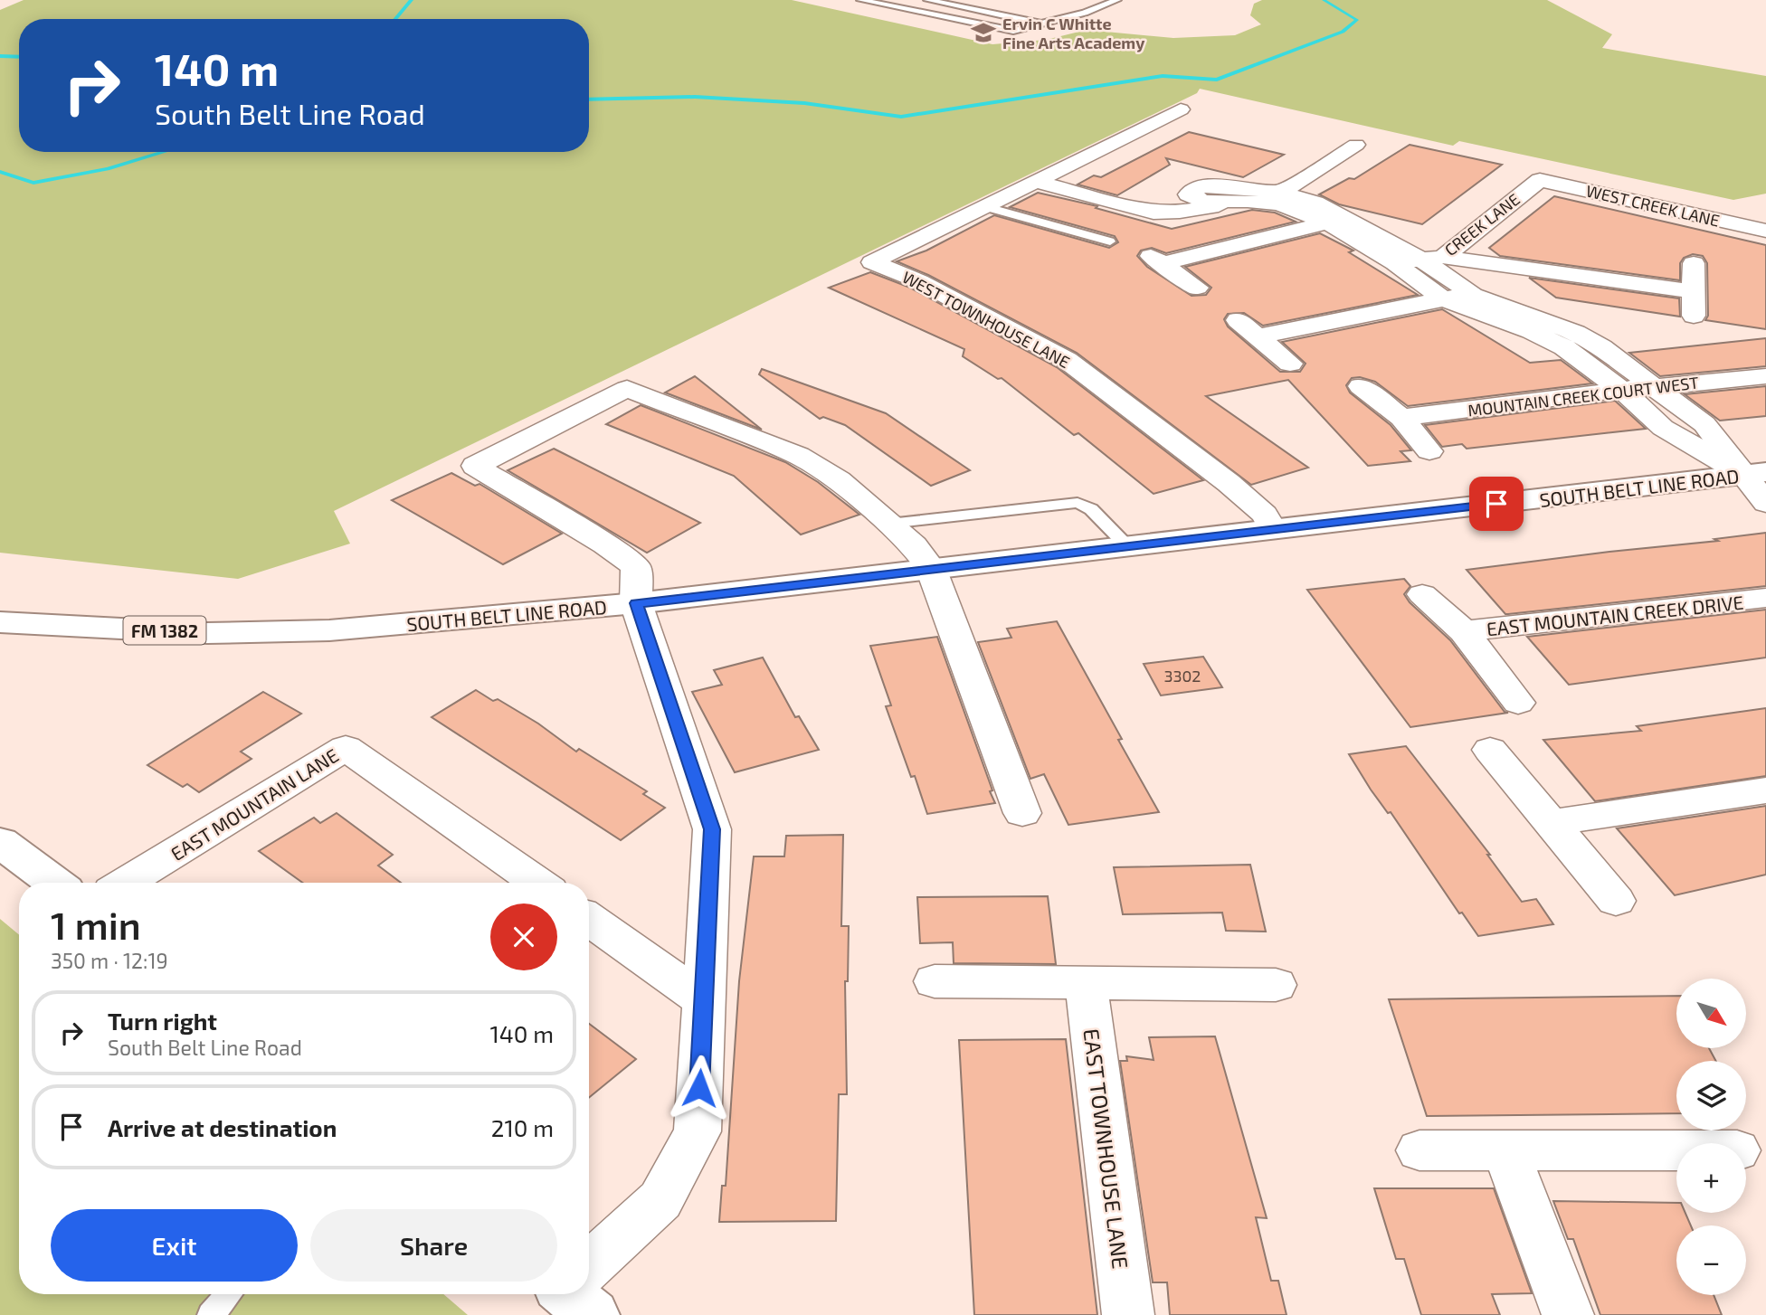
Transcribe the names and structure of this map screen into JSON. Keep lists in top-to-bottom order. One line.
{"streets":{"main road":["SOUTH BELT LINE ROAD","FM 1382"],"street":["WEST CREEK LANE","CREEK LANE","WEST TOWNHOUSE LANE","MOUNTAIN CREEK COURT WEST","EAST MOUNTAIN CREEK DRIVE","EAST MOUNTAIN LANE","EAST TOWNHOUSE LANE"]},"crossings":[["WEST CREEK LANE","CREEK LANE"],["WEST TOWNHOUSE LANE","SOUTH BELT LINE ROAD"]],"places":{"school or university":["Ervin C Whitte Fine Arts Academy"]},"house_numbers":["3302"],"north":"bottom right","page":{"turn":["140 m","South Belt Line Road"],"heading":["1 min","350 m · 12:19"],"map_buttons":["+","−"],"list":[{"name":"Turn right","note":"South Belt Line Road","value":"140 m"},{"name":"Arrive at destination","value":"210 m"}],"buttons":["Exit","Share"]}}
